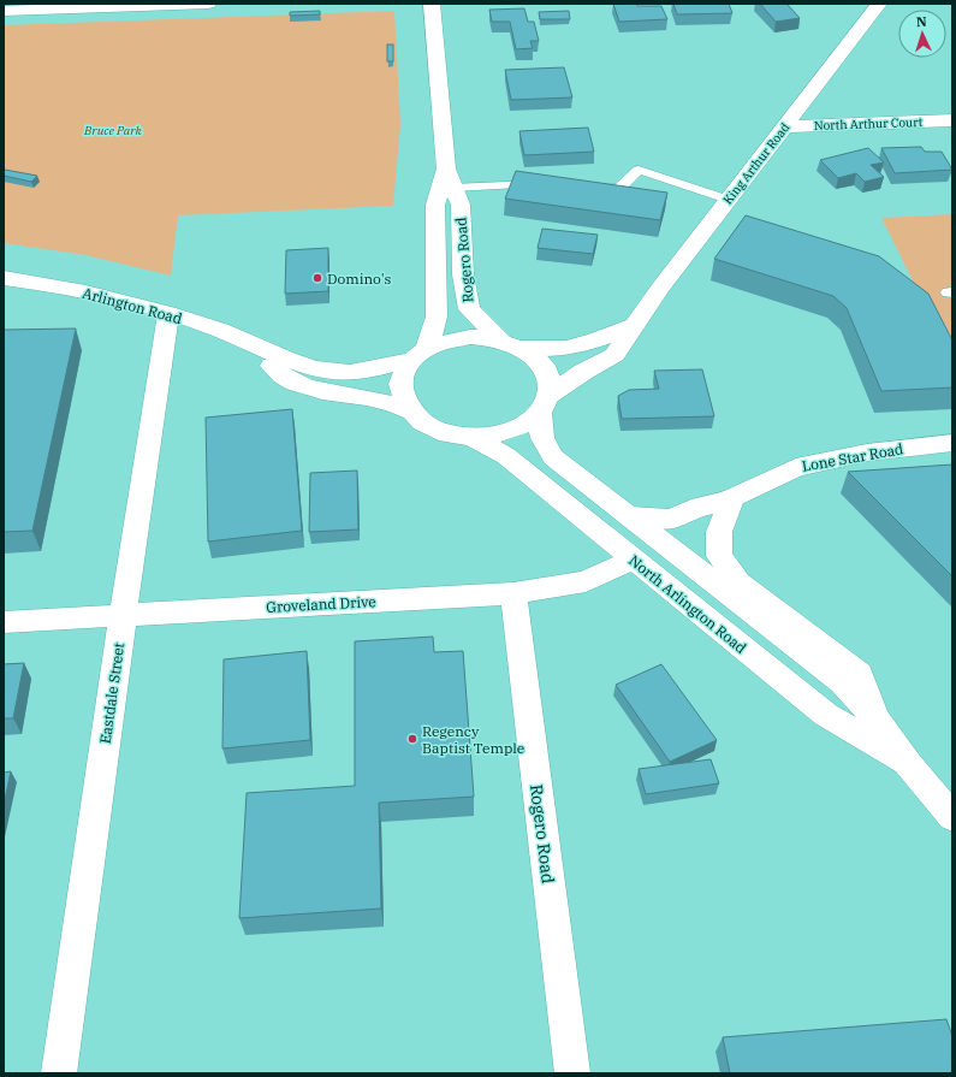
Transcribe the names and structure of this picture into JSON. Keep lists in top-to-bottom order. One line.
{"streets":{"street":["North Arthur Court","King Arthur Road","Rogero Road","Arlington Road","Lone Star Road","Groveland Drive","North Arlington Road","Eastdale Street"]},"crossings":[["North Arthur Court","King Arthur Road"],["King Arthur Road","Rogero Road"],["King Arthur Road","Arlington Road"],["King Arthur Road","North Arlington Road"],["Rogero Road","Arlington Road"],["Rogero Road","Groveland Drive"],["Rogero Road","North Arlington Road"],["Arlington Road","North Arlington Road"],["Arlington Road","Eastdale Street"],["Lone Star Road","North Arlington Road"],["Groveland Drive","North Arlington Road"],["Groveland Drive","Eastdale Street"]],"parks":["Bruce Park"],"places":["Domino's","Regency Baptist Temple"],"north":"top"}
